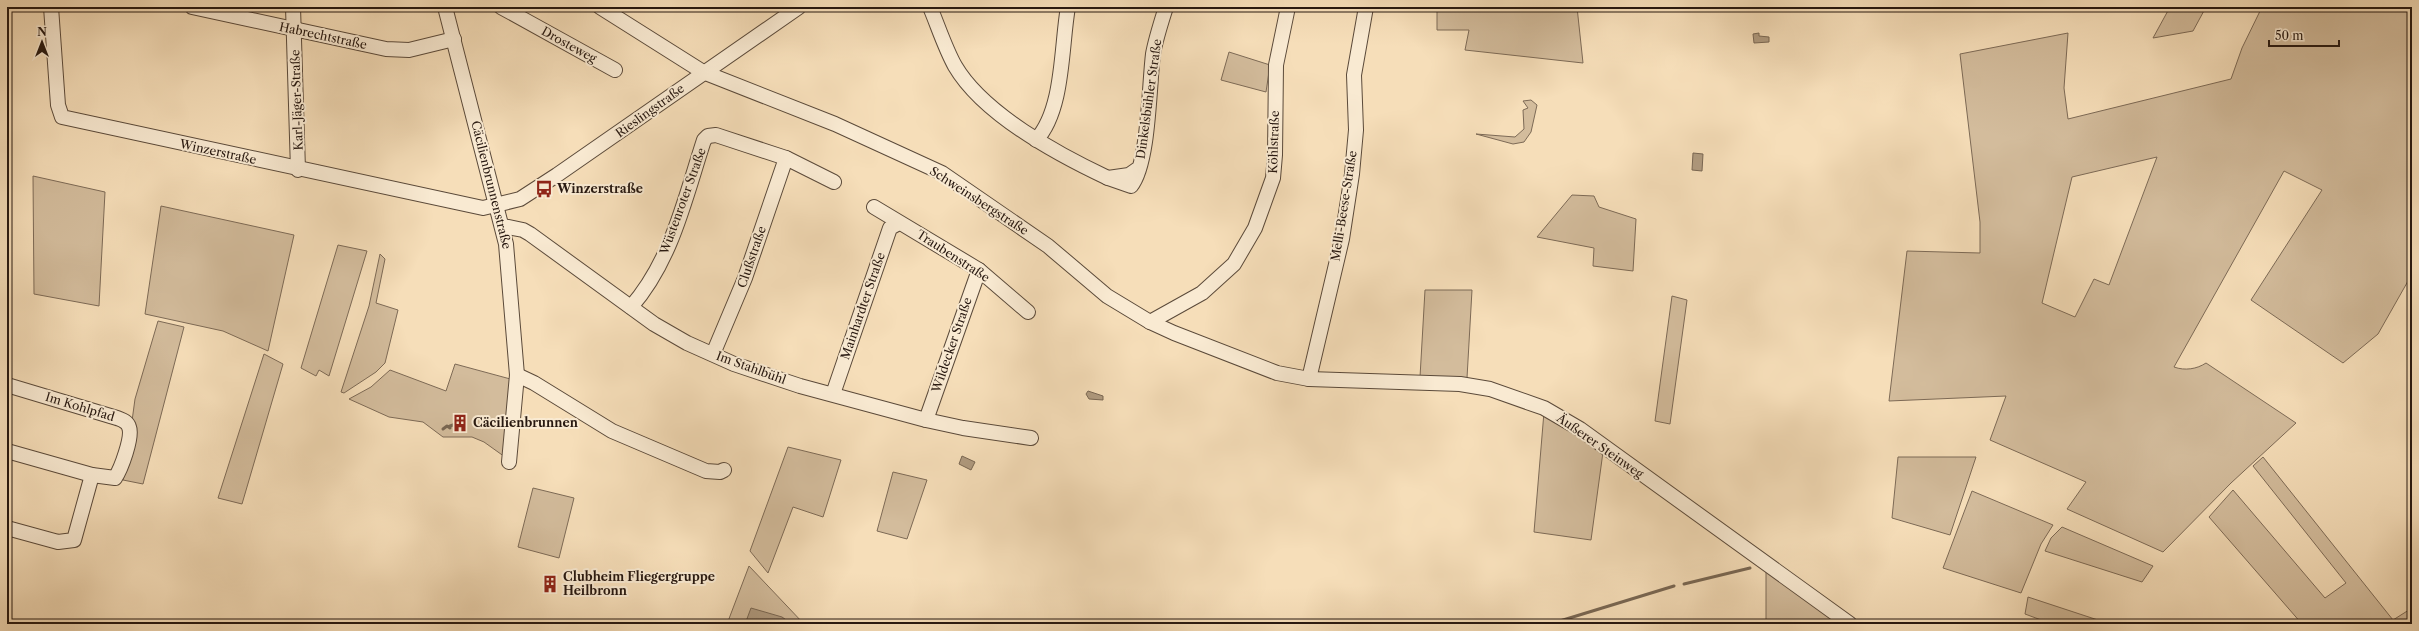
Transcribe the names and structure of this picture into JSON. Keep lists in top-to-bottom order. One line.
{"streets":{"street":["Habrechtstraße","Drosteweg","Dinkelsbühler Straße","Karl-Jäger-Straße","Rieslingstraße","Köhlstraße","Winzerstraße","Cäcilienbrunnenstraße","Wüstenroter Straße","Schweinsbergstraße","Melli-Beese-Straße","Traubenstraße","Clußstraße","Mainhardter Straße","Wildecker Straße","Im Stahlbühl","Im Kohlpfad","Äußerer Steinweg"]},"crossings":[["Habrechtstraße","Karl-Jäger-Straße"],["Habrechtstraße","Cäcilienbrunnenstraße"],["Karl-Jäger-Straße","Winzerstraße"],["Rieslingstraße","Winzerstraße"],["Rieslingstraße","Cäcilienbrunnenstraße"],["Rieslingstraße","Schweinsbergstraße"],["Köhlstraße","Schweinsbergstraße"],["Winzerstraße","Cäcilienbrunnenstraße"],["Cäcilienbrunnenstraße","Im Stahlbühl"],["Wüstenroter Straße","Clußstraße"],["Wüstenroter Straße","Im Stahlbühl"],["Schweinsbergstraße","Melli-Beese-Straße"],["Schweinsbergstraße","Äußerer Steinweg"],["Melli-Beese-Straße","Äußerer Steinweg"],["Traubenstraße","Mainhardter Straße"],["Traubenstraße","Wildecker Straße"],["Clußstraße","Im Stahlbühl"],["Mainhardter Straße","Im Stahlbühl"],["Wildecker Straße","Im Stahlbühl"]],"places":{"bus stop":["Winzerstraße"],"building":["Cäcilienbrunnen","Clubheim Fliegergruppe Heilbronn"]},"scale_bar":"50 m","north":"top"}
